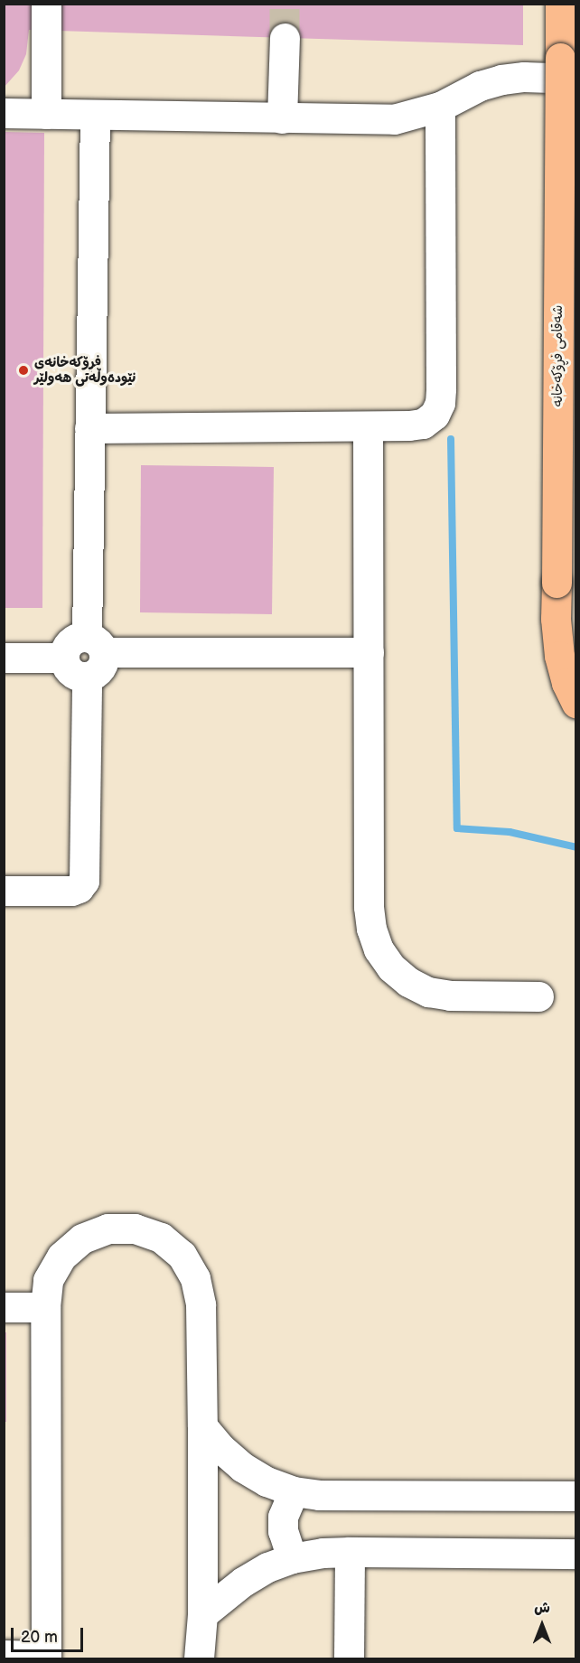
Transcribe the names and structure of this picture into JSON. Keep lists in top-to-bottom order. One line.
{"streets":{"main road":["شەقامی فڕۆکەخانە"]},"places":["فڕۆکەخانەی نێودەوڵەتی هەولێر"],"scale_bar":"20 m","north":"top"}
